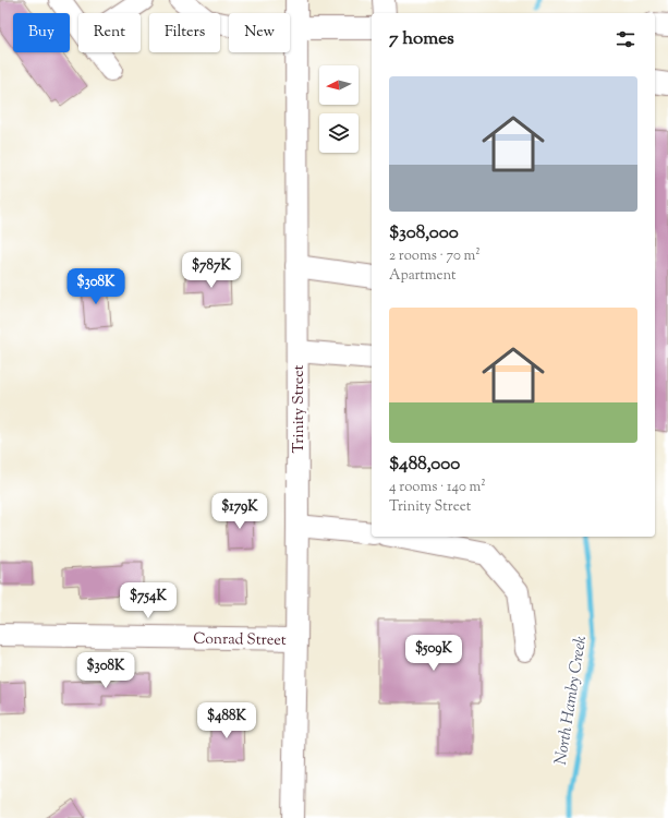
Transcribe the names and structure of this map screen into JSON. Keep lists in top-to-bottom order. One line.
{"streets":{"street":["Trinity Street","Conrad Street"]},"crossings":[["Trinity Street","Conrad Street"]],"water":["North Hamby Creek"],"north":"left","page":{"chip":["Buy","Rent","Filters","New"],"heading":"7 homes","list":[{"name":"$308,000","note":"2 rooms · 70 m² · Apartment"},{"name":"$488,000","note":"4 rooms · 140 m² · Trinity Street"}],"price":["$787K","$308K","$179K","$754K","$509K","$308K","$488K"]}}
